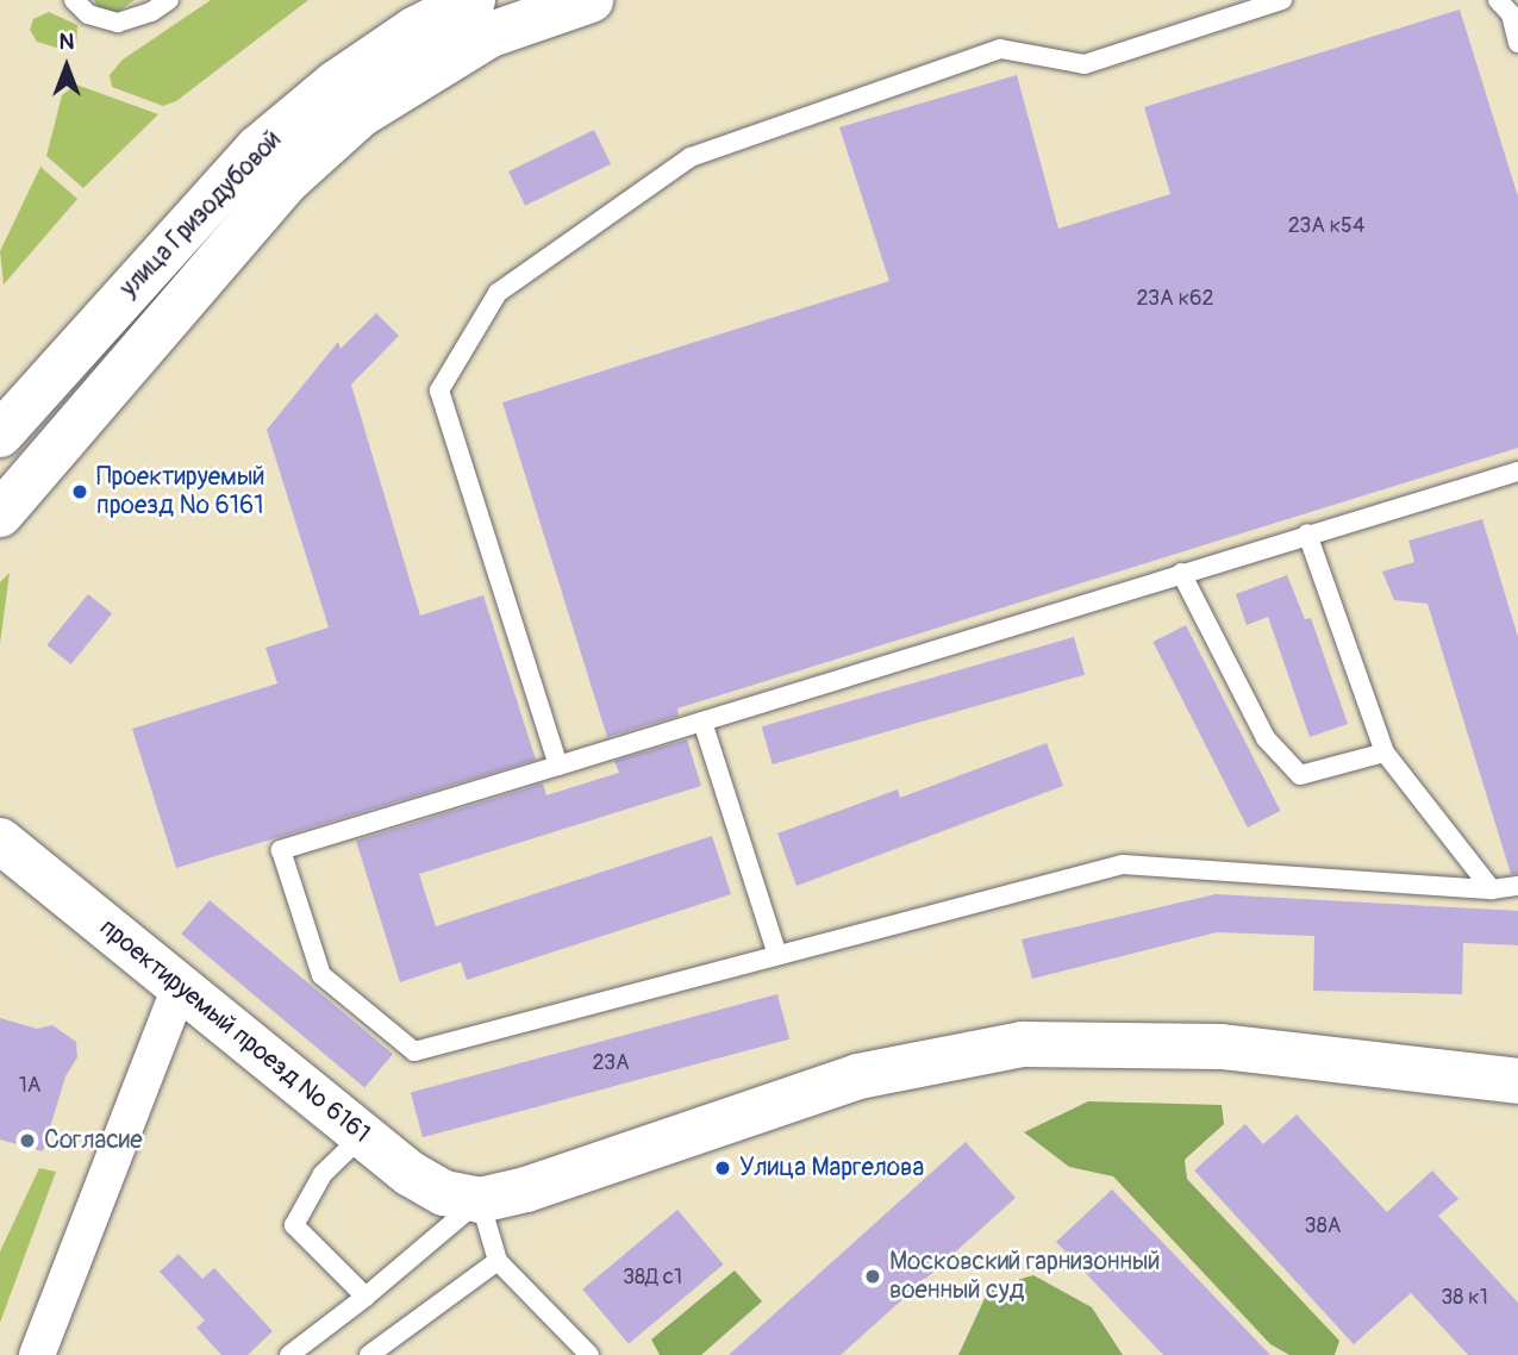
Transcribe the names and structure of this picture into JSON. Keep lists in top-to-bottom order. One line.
{"streets":{"street":["улица Гризодубовой","проектируемый проезд № 6161"]},"places":["Проектируемый проезд № 6161","Согласие","Улица Маргелова","Московский гарнизонный военный суд"],"house_numbers":["23А к54","23А к62","23А","1А","38А","38Д с1","38 к1"],"north":"top"}
